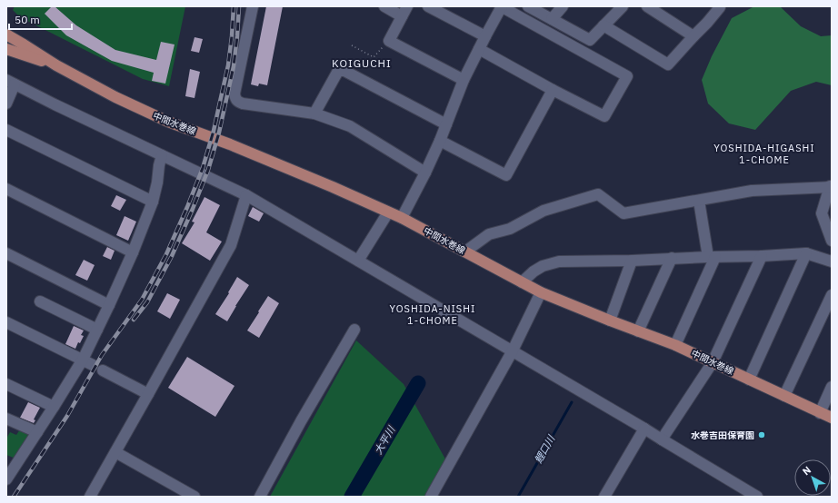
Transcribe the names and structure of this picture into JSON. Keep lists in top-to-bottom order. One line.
{"streets":{"main road":["中間水巻線"]},"districts":["KOIGUCHI","YOSHIDA-HIGASHI 1-CHOME","YOSHIDA-NISHI 1-CHOME"],"water":["大平川","鯉口川"],"places":["水巻吉田保育園"],"scale_bar":"50 m","north":"top left"}
